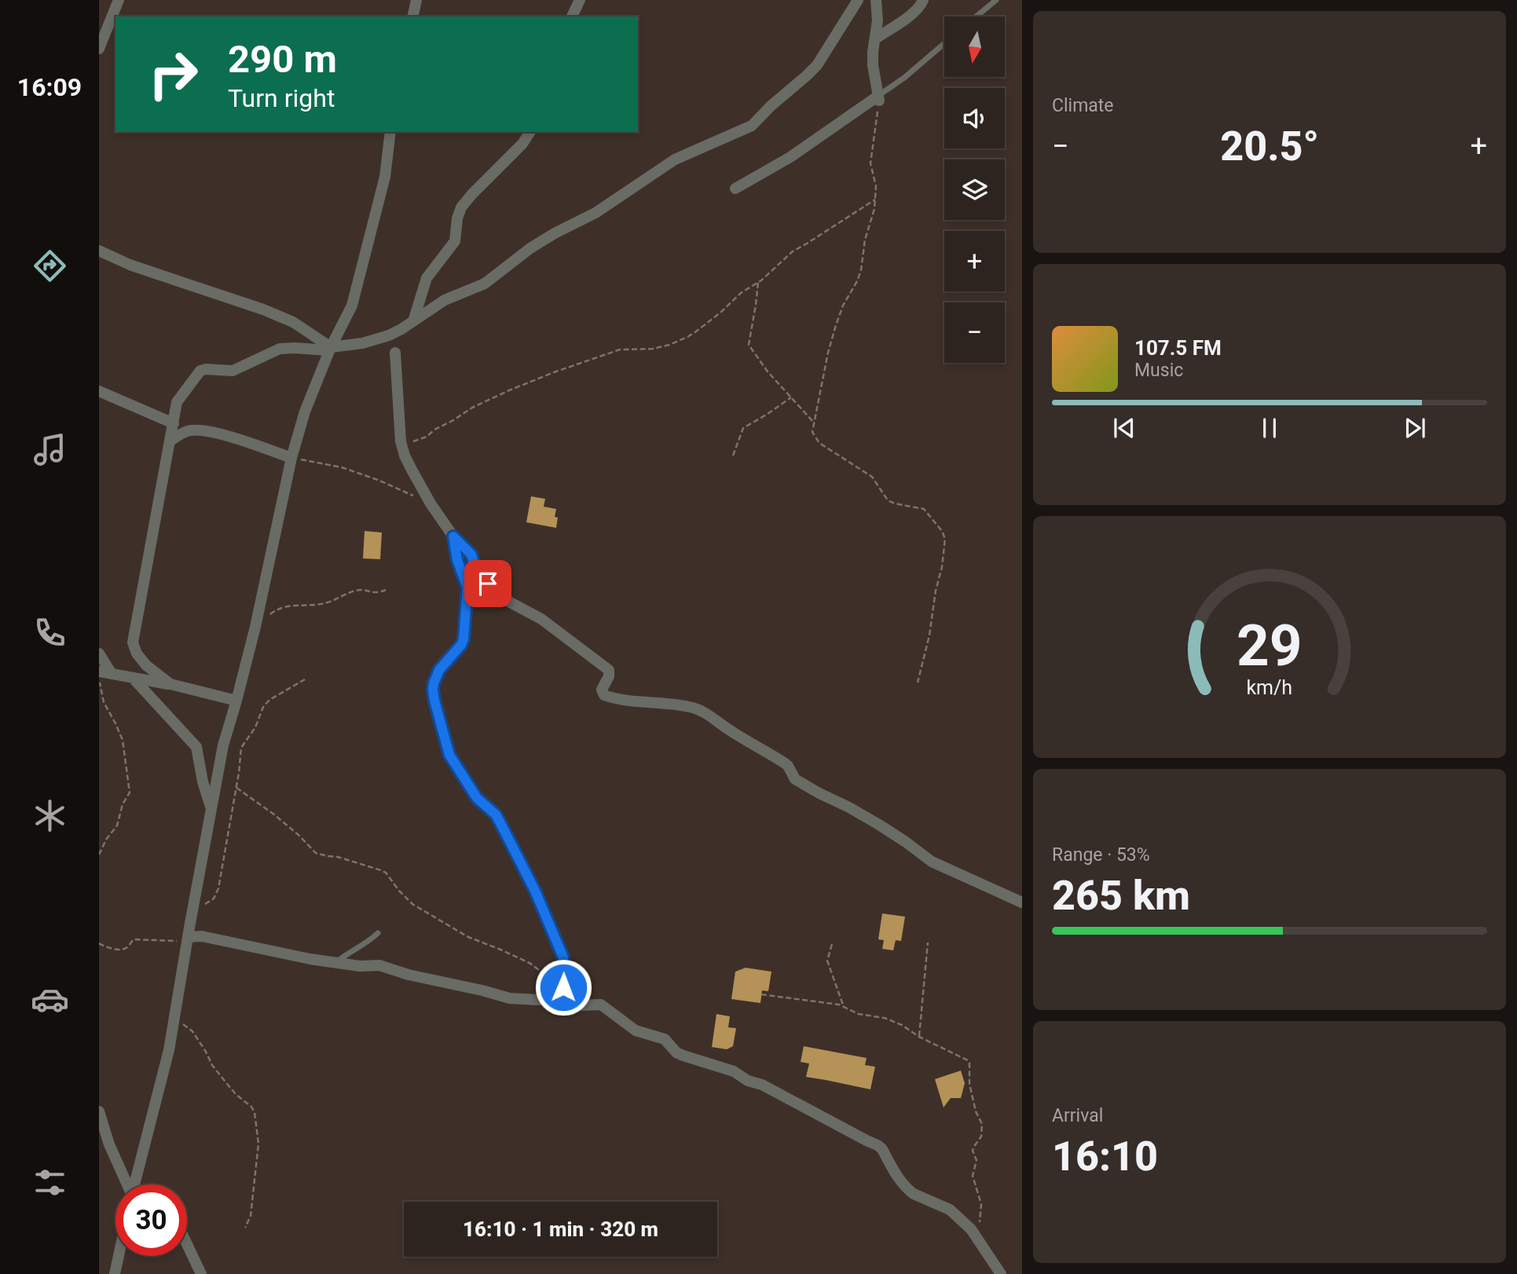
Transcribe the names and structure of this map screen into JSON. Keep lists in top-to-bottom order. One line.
{"north":"bottom","page":{"tabs":"16:09","tile":["Climate",["Range · 53%","265 km"],["Arrival","16:10"]],"map_buttons":["+","−"],"turn":["290 m","Turn right"],"heat":["−","20.5°","+"],"song":["107.5 FM","Music"],"limit":"30","trip":"16:10 · 1 min · 320 m","gauge":["29","km/h"]}}
